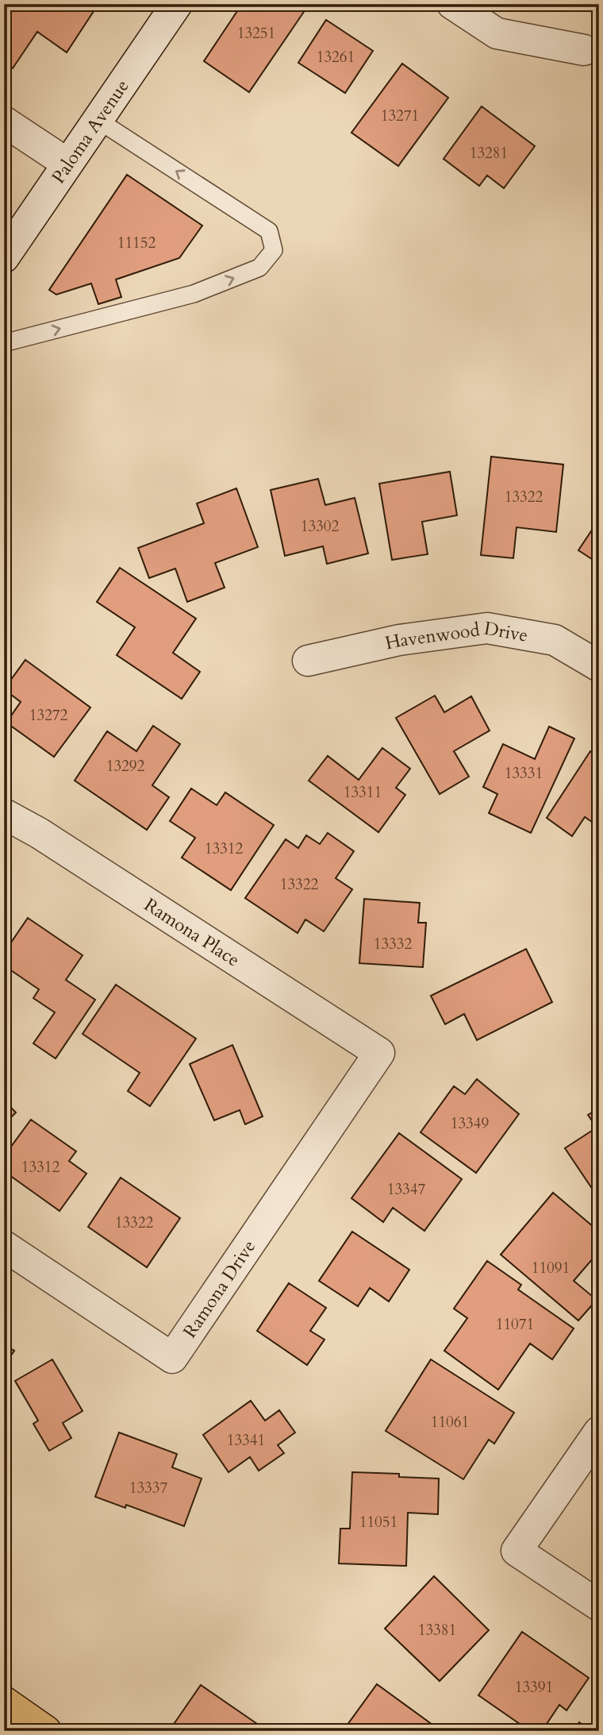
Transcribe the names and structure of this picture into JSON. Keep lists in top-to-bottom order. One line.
{"streets":{"street":["Paloma Avenue","Havenwood Drive","Ramona Place","Ramona Drive"]},"crossings":[["Ramona Place","Ramona Drive"]],"house_numbers":["13251","13261","13271","13281","11152","13322","13302","13272","13292","13331","13311","13312","13322","13332","13349","13312","13347","13322","11091","11071","11061","13341","13337","11051","13381","13391"]}
